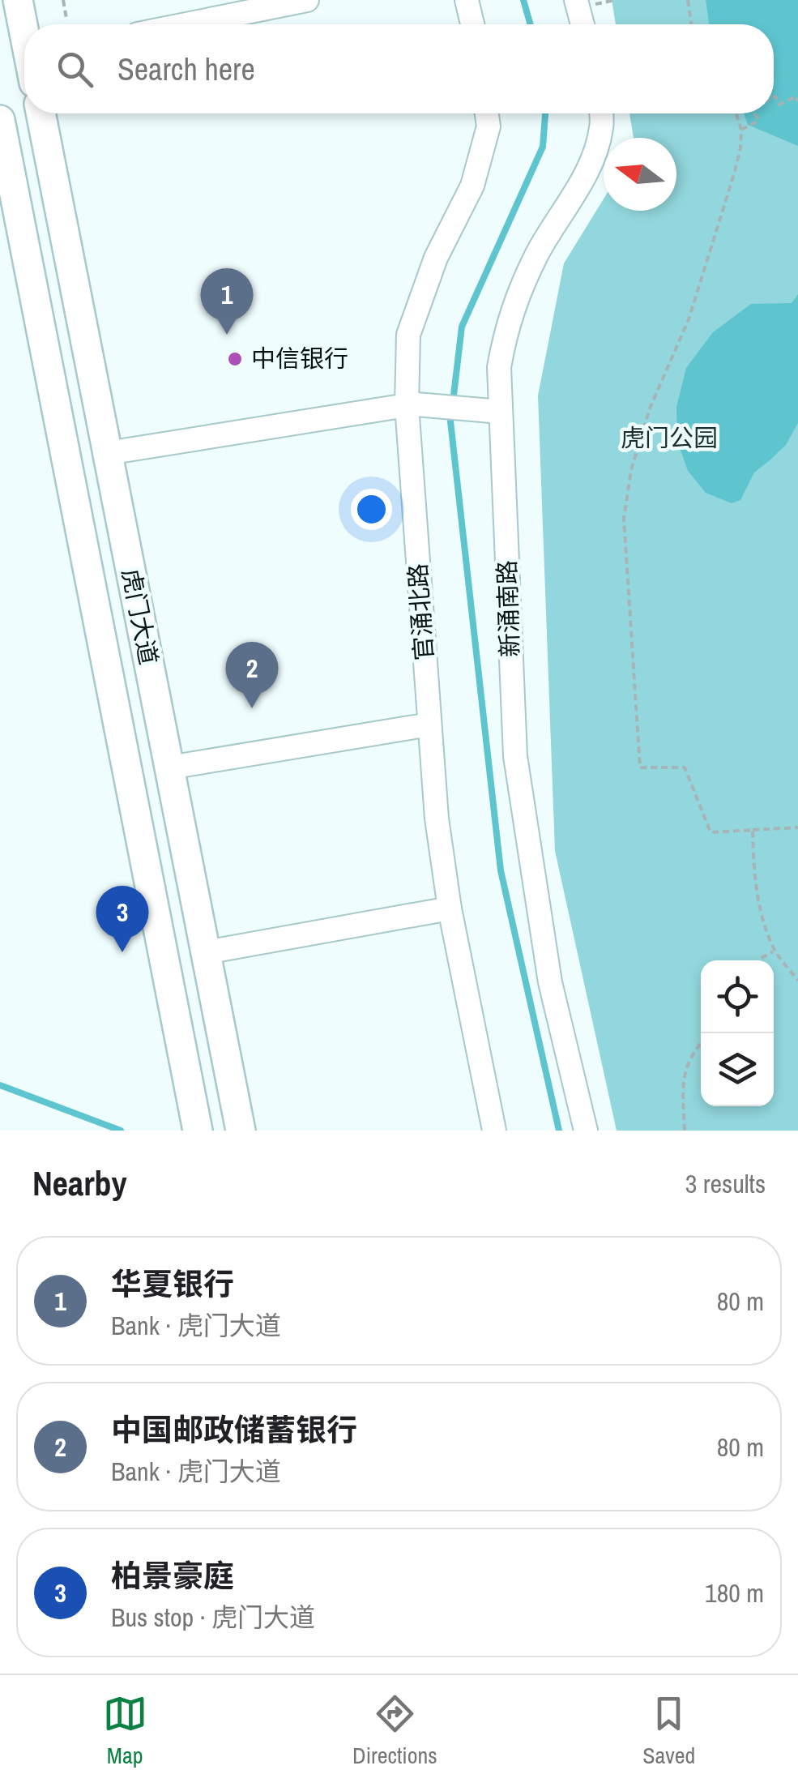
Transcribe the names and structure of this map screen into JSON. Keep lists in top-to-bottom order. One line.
{"streets":{"main road":["虎门大道"],"street":["新涌南路","官涌北路"]},"parks":["虎门公园"],"places":["中信银行"],"north":"left","page":{"search":"Search here","pins":["1","2","3"],"heading":["Nearby","3 results"],"list":[{"mark":"1","name":"华夏银行","note":"Bank · 虎门大道","value":"80 m"},{"mark":"2","name":"中国邮政储蓄银行","note":"Bank · 虎门大道","value":"80 m"},{"mark":"3","name":"柏景豪庭","note":"Bus stop · 虎门大道","value":"180 m"}],"nav":["Map","Directions","Saved"]}}
